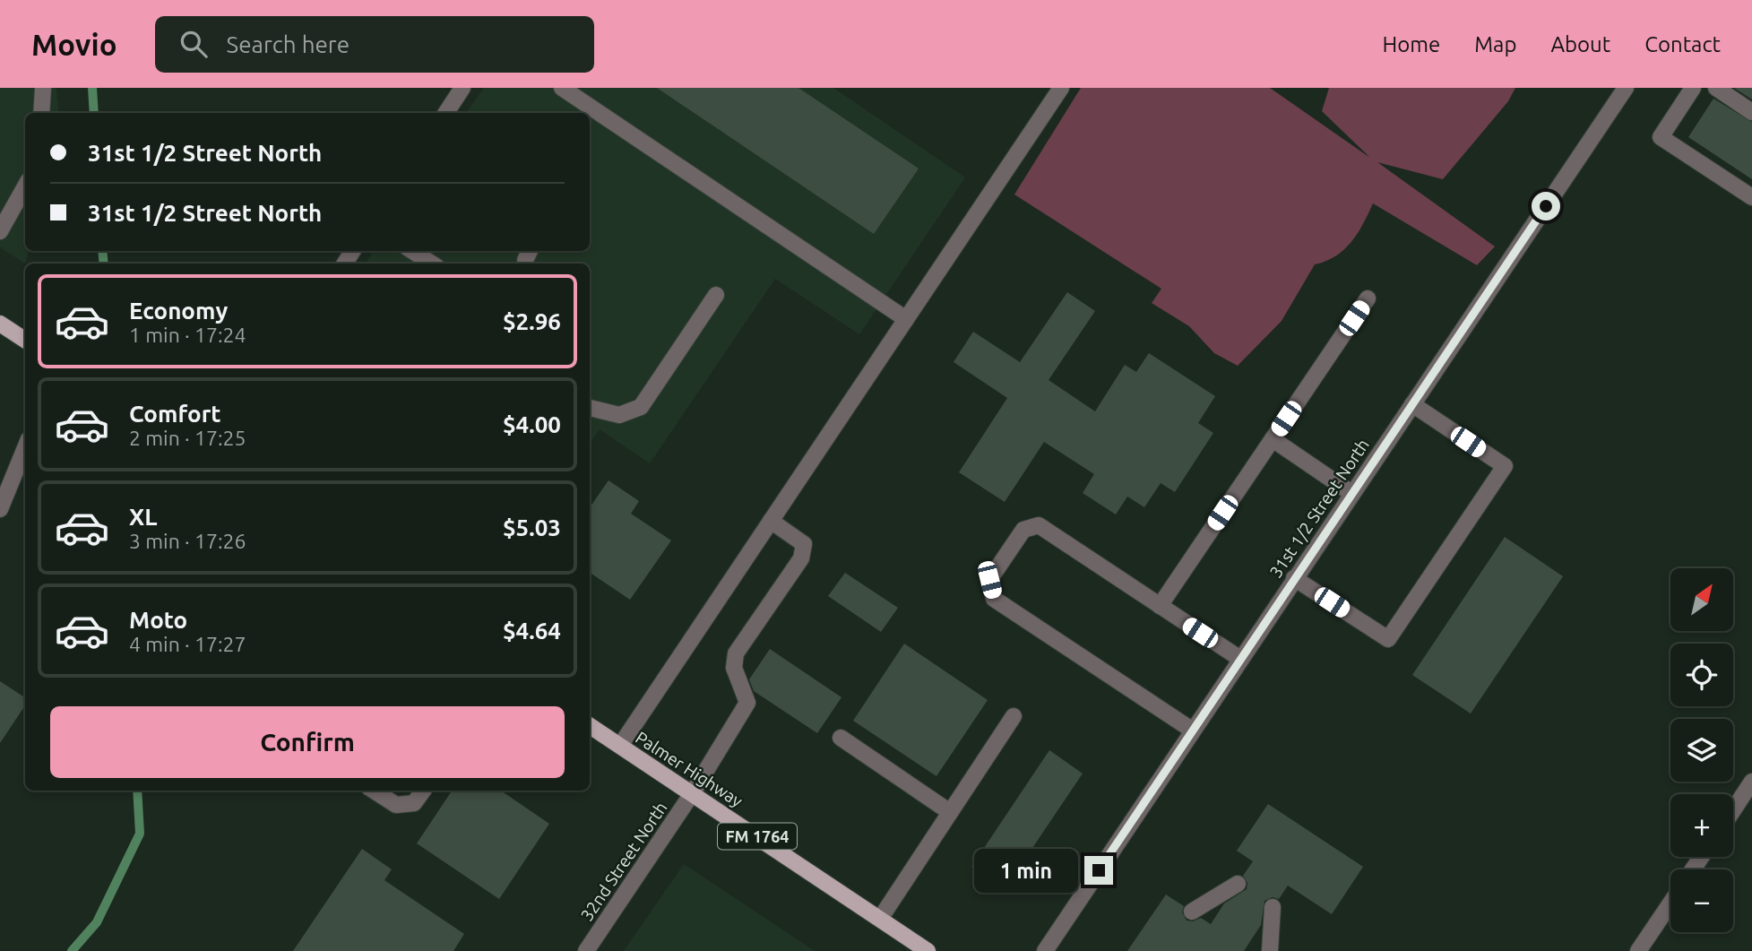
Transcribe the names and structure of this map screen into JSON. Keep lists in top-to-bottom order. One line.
{"streets":{"main road":["Palmer Highway","FM 1764"],"street":["31st 1/2 Street North","32nd Street North"]},"crossings":[["Palmer Highway","32nd Street North"]],"north":"top right","page":{"header":"Movio","search":"Search here","nav":["Home","Map","About","Contact"],"banner":["31st 1/2 Street North","31st 1/2 Street North"],"list":[{"name":"Economy","note":"1 min · 17:24","value":"$2.96"},{"name":"Comfort","note":"2 min · 17:25","value":"$4.00"},{"name":"XL","note":"3 min · 17:26","value":"$5.03"},{"name":"Moto","note":"4 min · 17:27","value":"$4.64"}],"map_buttons":["+","−"],"buttons":"Confirm","bubble":"1 min"}}
